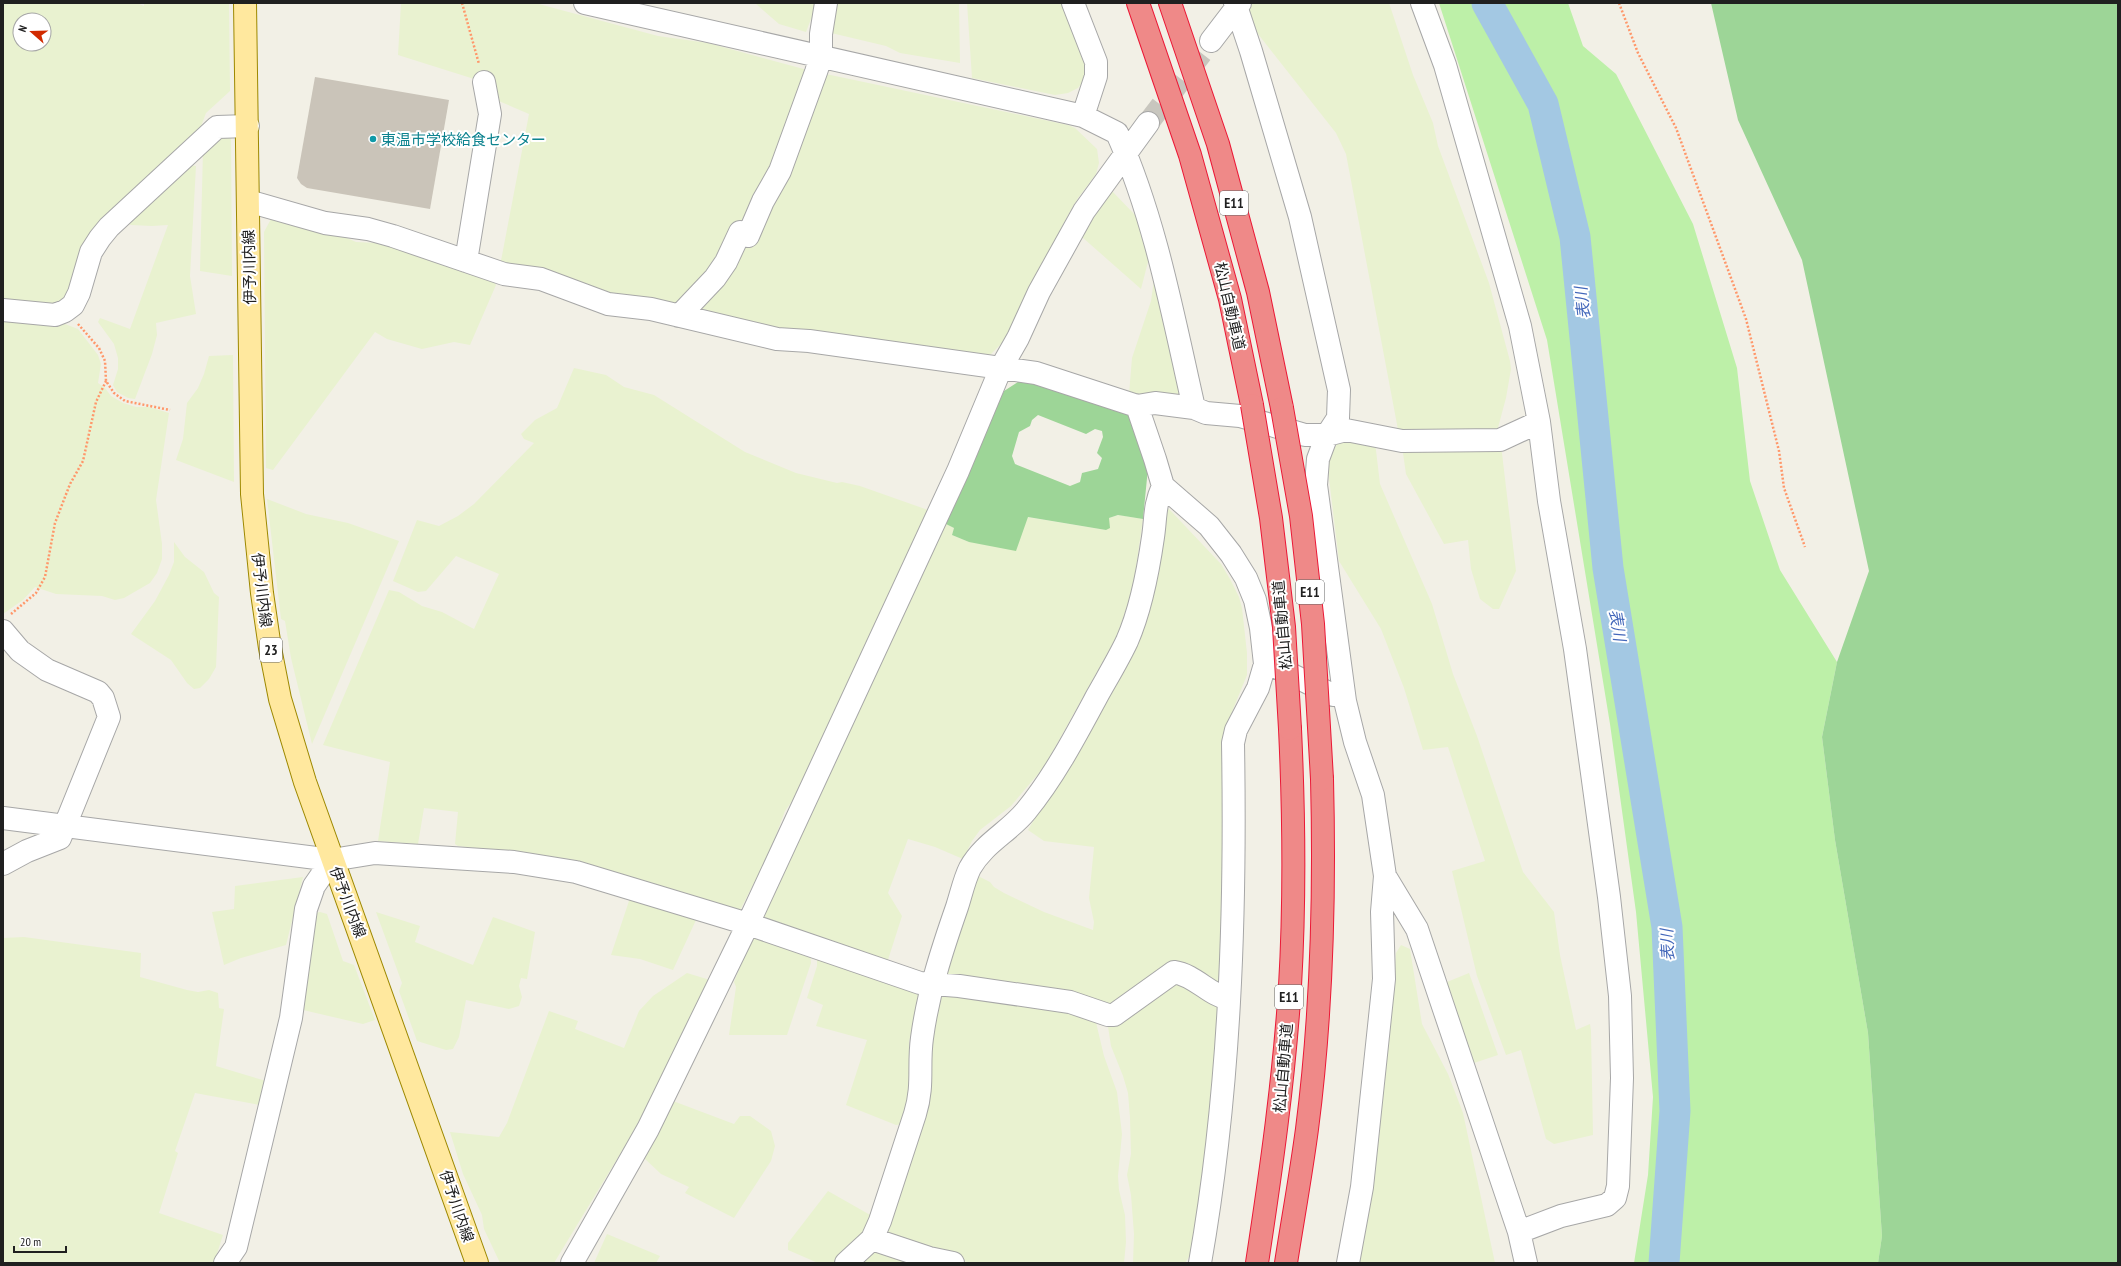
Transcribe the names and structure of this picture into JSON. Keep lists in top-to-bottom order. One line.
{"streets":{"highway":["E11","松山自動車道"],"main road":["伊予川内線","23"]},"water":["表川"],"places":["東温市学校給食センター"],"scale_bar":"20 m","north":"left"}
